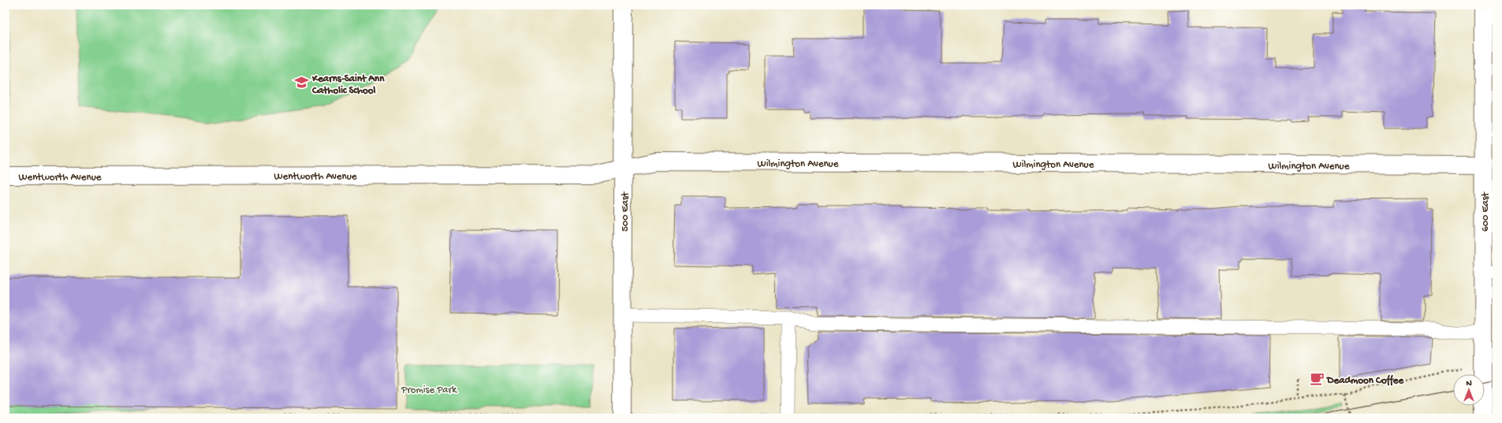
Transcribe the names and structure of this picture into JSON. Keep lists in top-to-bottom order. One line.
{"streets":{"street":["Wilmington Avenue","Wentworth Avenue","500 East","600 East"]},"crossings":[["Wilmington Avenue","Wentworth Avenue"],["Wilmington Avenue","500 East"],["Wilmington Avenue","600 East"],["Wentworth Avenue","500 East"]],"parks":["Promise Park"],"places":{"school or university":["Kearns-Saint Ann Catholic School"],"cafe":["Deadmoon Coffee"]},"north":"top"}
